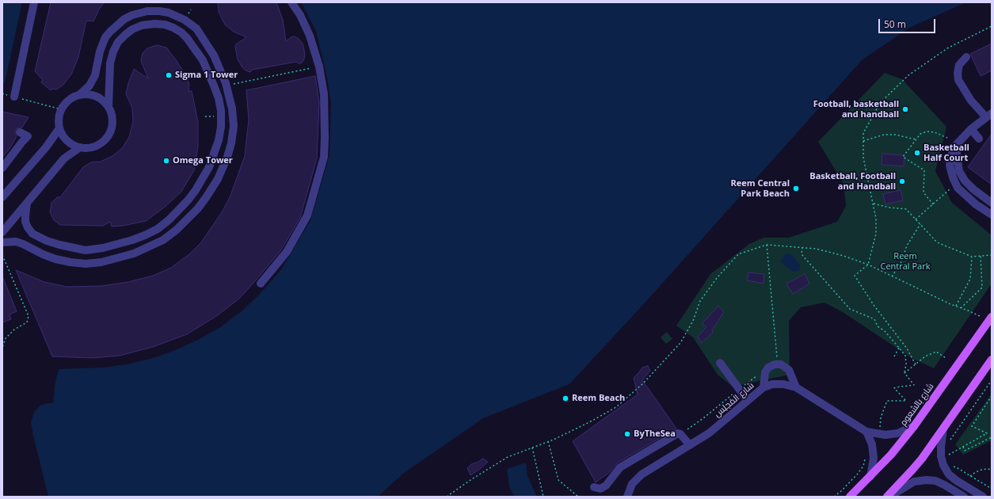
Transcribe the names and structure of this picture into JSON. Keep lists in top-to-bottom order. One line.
{"streets":{"main road":["شارع بالشعوم"],"street":["شارع المَجلِس"]},"crossings":[["شارع المَجلِس","شارع بالشعوم"]],"parks":["Reem Central Park"],"places":["Sigma 1 Tower","Football, basketball and handball","Basketball Half Court","Omega Tower","Basketball, Football and Handball","Reem Central Park Beach","Reem Beach","ByTheSea"],"scale_bar":"50 m"}
